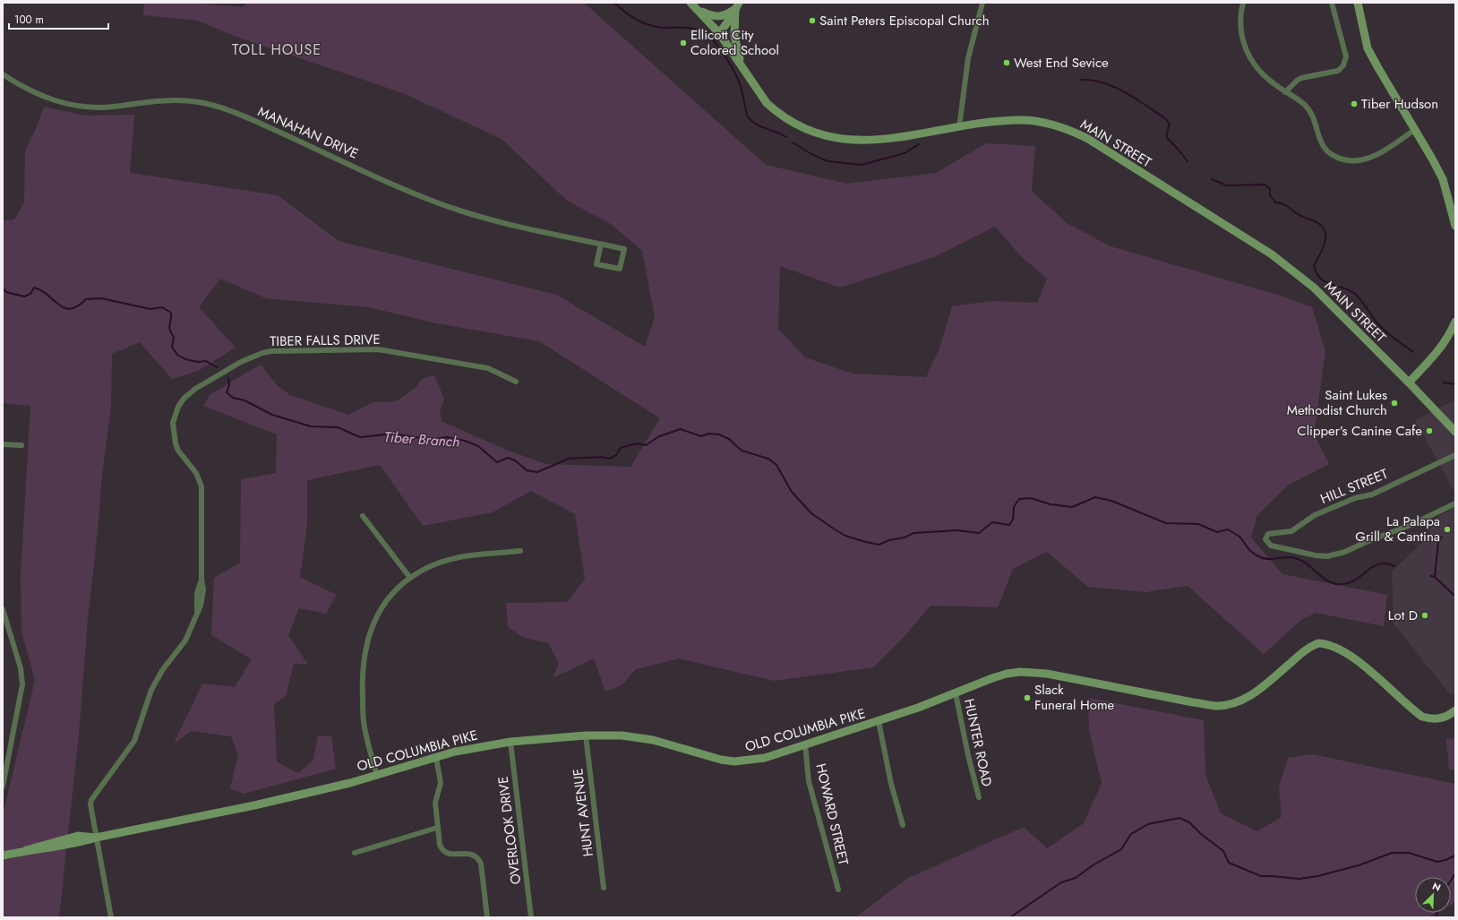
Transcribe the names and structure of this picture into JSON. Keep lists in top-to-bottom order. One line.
{"streets":{"street":["MANAHAN DRIVE","MAIN STREET","TIBER FALLS DRIVE","HILL STREET","OLD COLUMBIA PIKE","HUNTER ROAD","HUNT AVENUE","HOWARD STREET","OVERLOOK DRIVE"]},"crossings":[["TIBER FALLS DRIVE","OLD COLUMBIA PIKE"],["OLD COLUMBIA PIKE","HUNTER ROAD"],["OLD COLUMBIA PIKE","HUNT AVENUE"],["OLD COLUMBIA PIKE","HOWARD STREET"],["OLD COLUMBIA PIKE","OVERLOOK DRIVE"]],"districts":["TOLL HOUSE"],"water":["Tiber Branch"],"places":["Saint Peters Episcopal Church","Ellicott City Colored School","West End Sevice","Tiber Hudson","Saint Lukes Methodist Church","Clipper’s Canine Cafe","La Palapa Grill & Cantina","Lot D","Slack Funeral Home"],"scale_bar":"100 m","north":"top right"}
